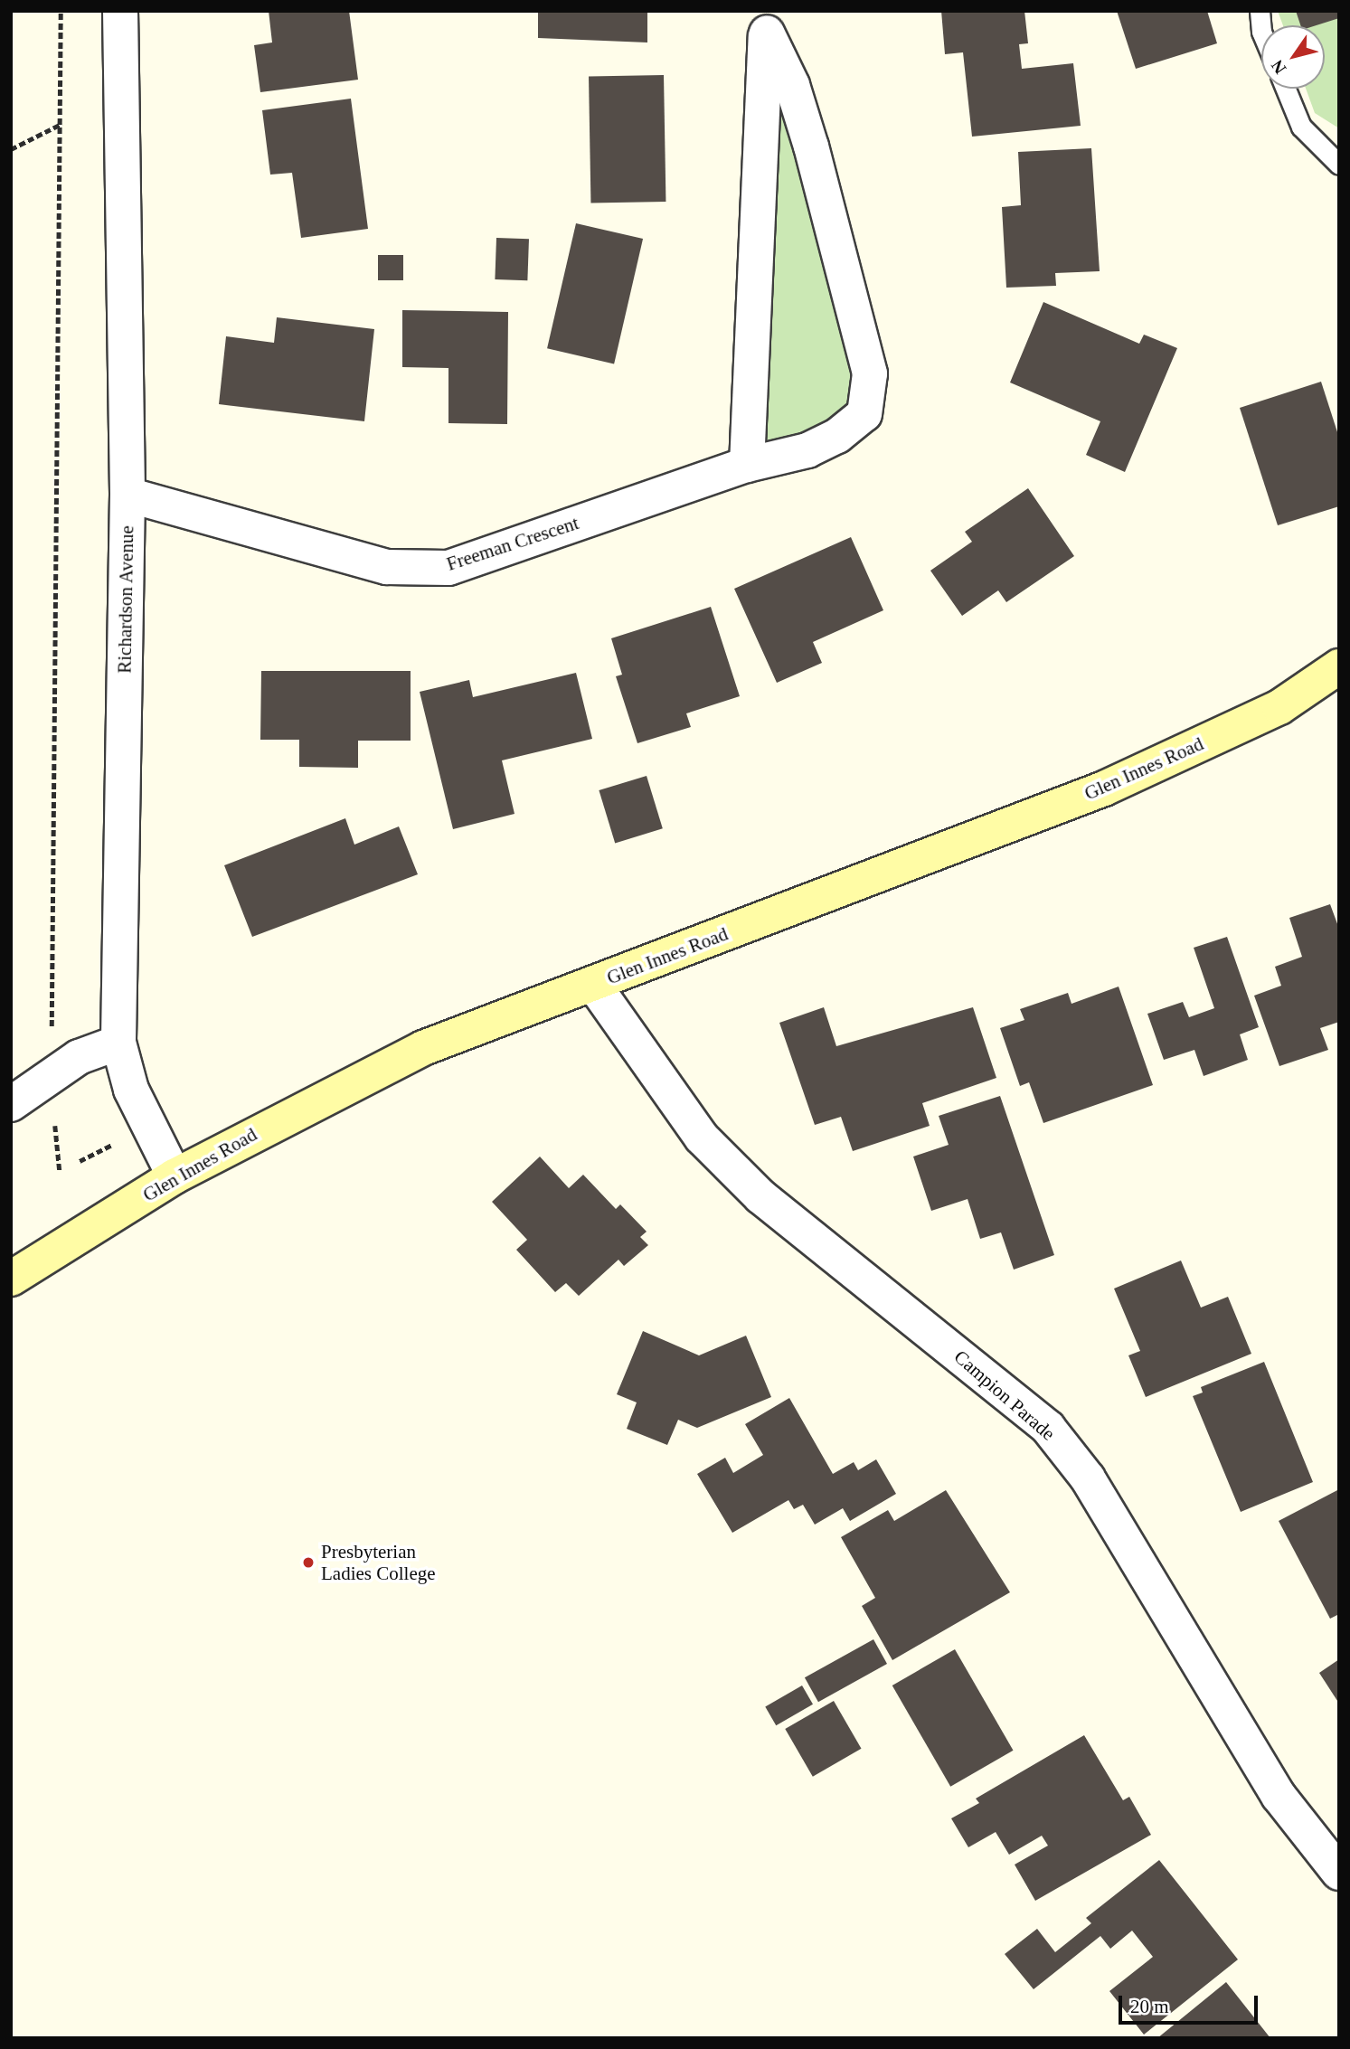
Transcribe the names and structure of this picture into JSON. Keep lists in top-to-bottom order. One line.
{"streets":{"main road":["Glen Innes Road"],"street":["Freeman Crescent","Richardson Avenue","Campion Parade"]},"crossings":[["Freeman Crescent","Richardson Avenue"],["Richardson Avenue","Glen Innes Road"],["Glen Innes Road","Campion Parade"]],"places":["Presbyterian Ladies College"],"scale_bar":"20 m","north":"bottom left"}
